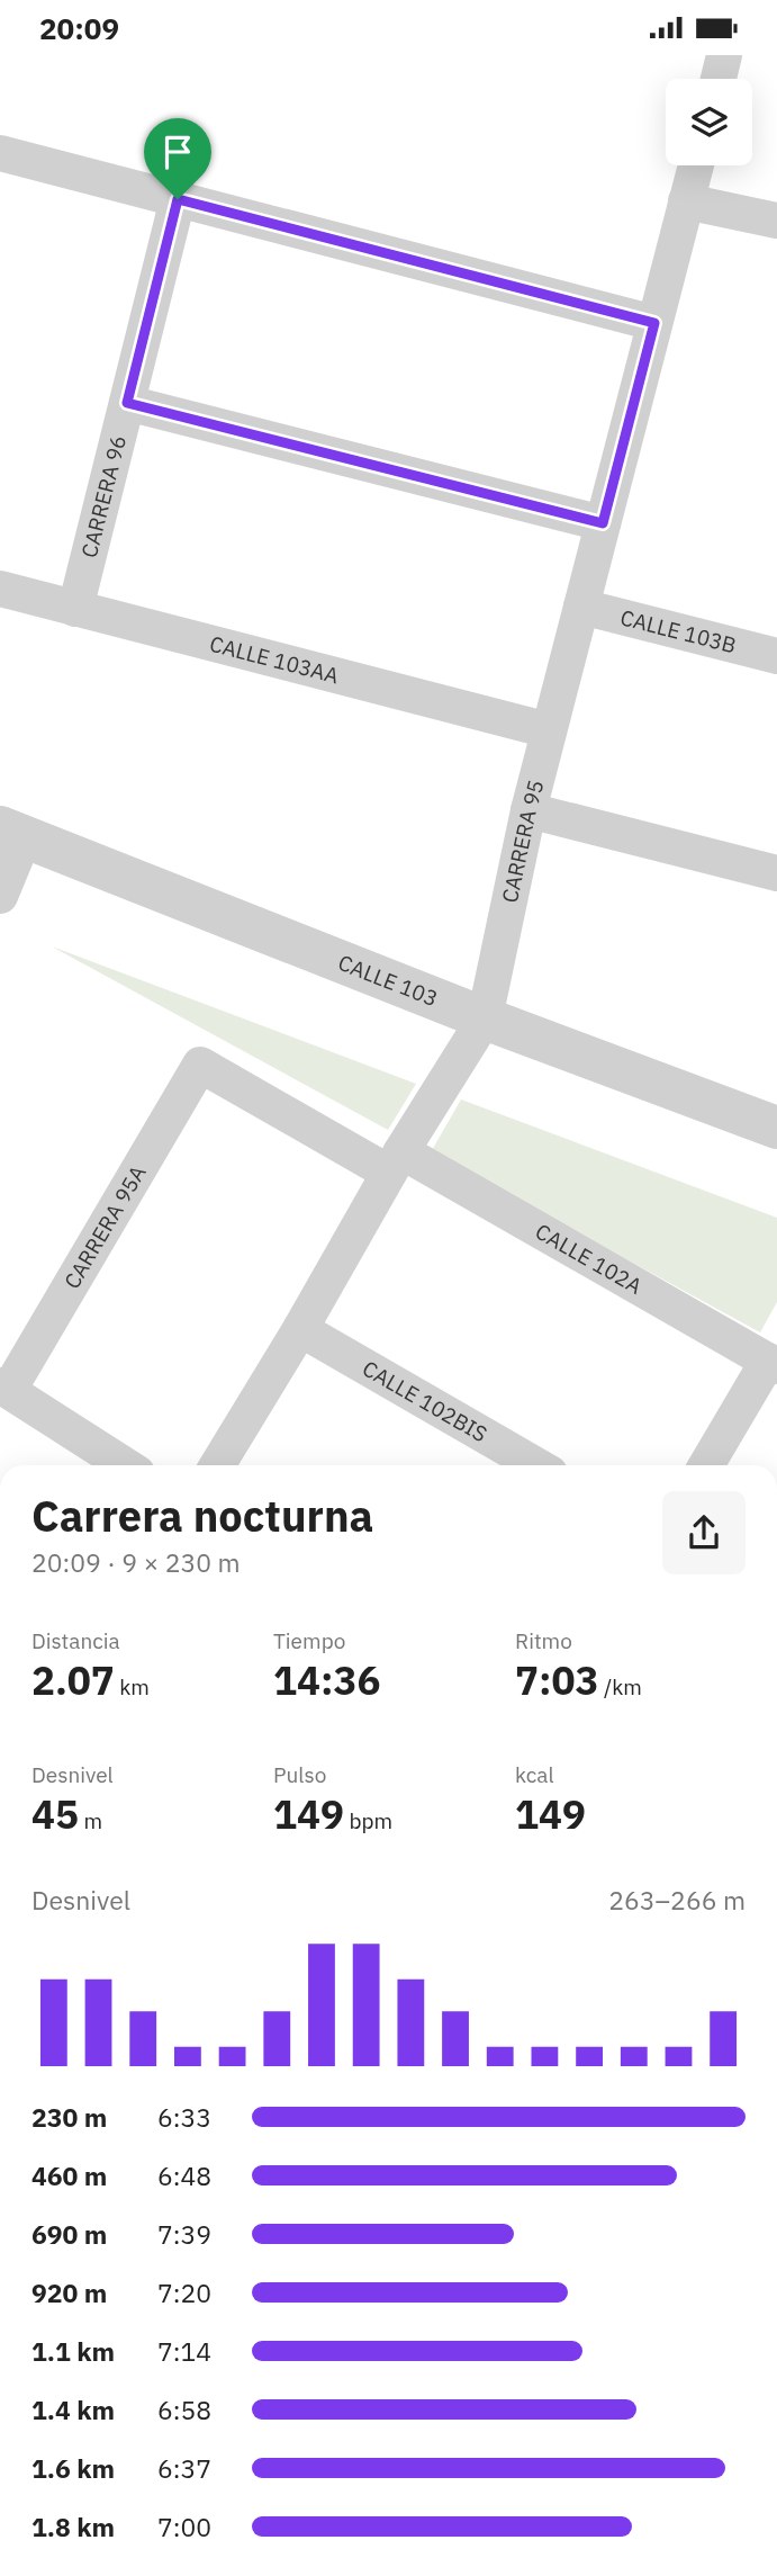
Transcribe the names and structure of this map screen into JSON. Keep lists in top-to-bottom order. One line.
{"streets":{"street":["CARRERA 96","CALLE 103B","CALLE 103AA","CARRERA 95","CALLE 103","CARRERA 95A","CALLE 102A","CALLE 102BIS"]},"crossings":[["CARRERA 96","CALLE 103AA"],["CALLE 103B","CARRERA 95"],["CALLE 103AA","CARRERA 95"],["CARRERA 95","CALLE 103"],["CARRERA 95","CALLE 102A"],["CARRERA 95","CALLE 102BIS"],["CARRERA 95A","CALLE 102A"]],"page":{"status":"20:09","heading":["Carrera nocturna","20:09 · 9 × 230 m"],"stats":[["Distancia","2.07 km"],["Tiempo","14:36"],["Ritmo","7:03 /km"],["Desnivel","45 m"],["Pulso","149 bpm"],["kcal","149"]],"chart":["Desnivel","263–266 m"],"list":[{"name":"230 m","note":"6:33"},{"name":"460 m","note":"6:48"},{"name":"690 m","note":"7:39"},{"name":"920 m","note":"7:20"},{"name":"1.1 km","note":"7:14"},{"name":"1.4 km","note":"6:58"},{"name":"1.6 km","note":"6:37"},{"name":"1.8 km","note":"7:00"}]}}
